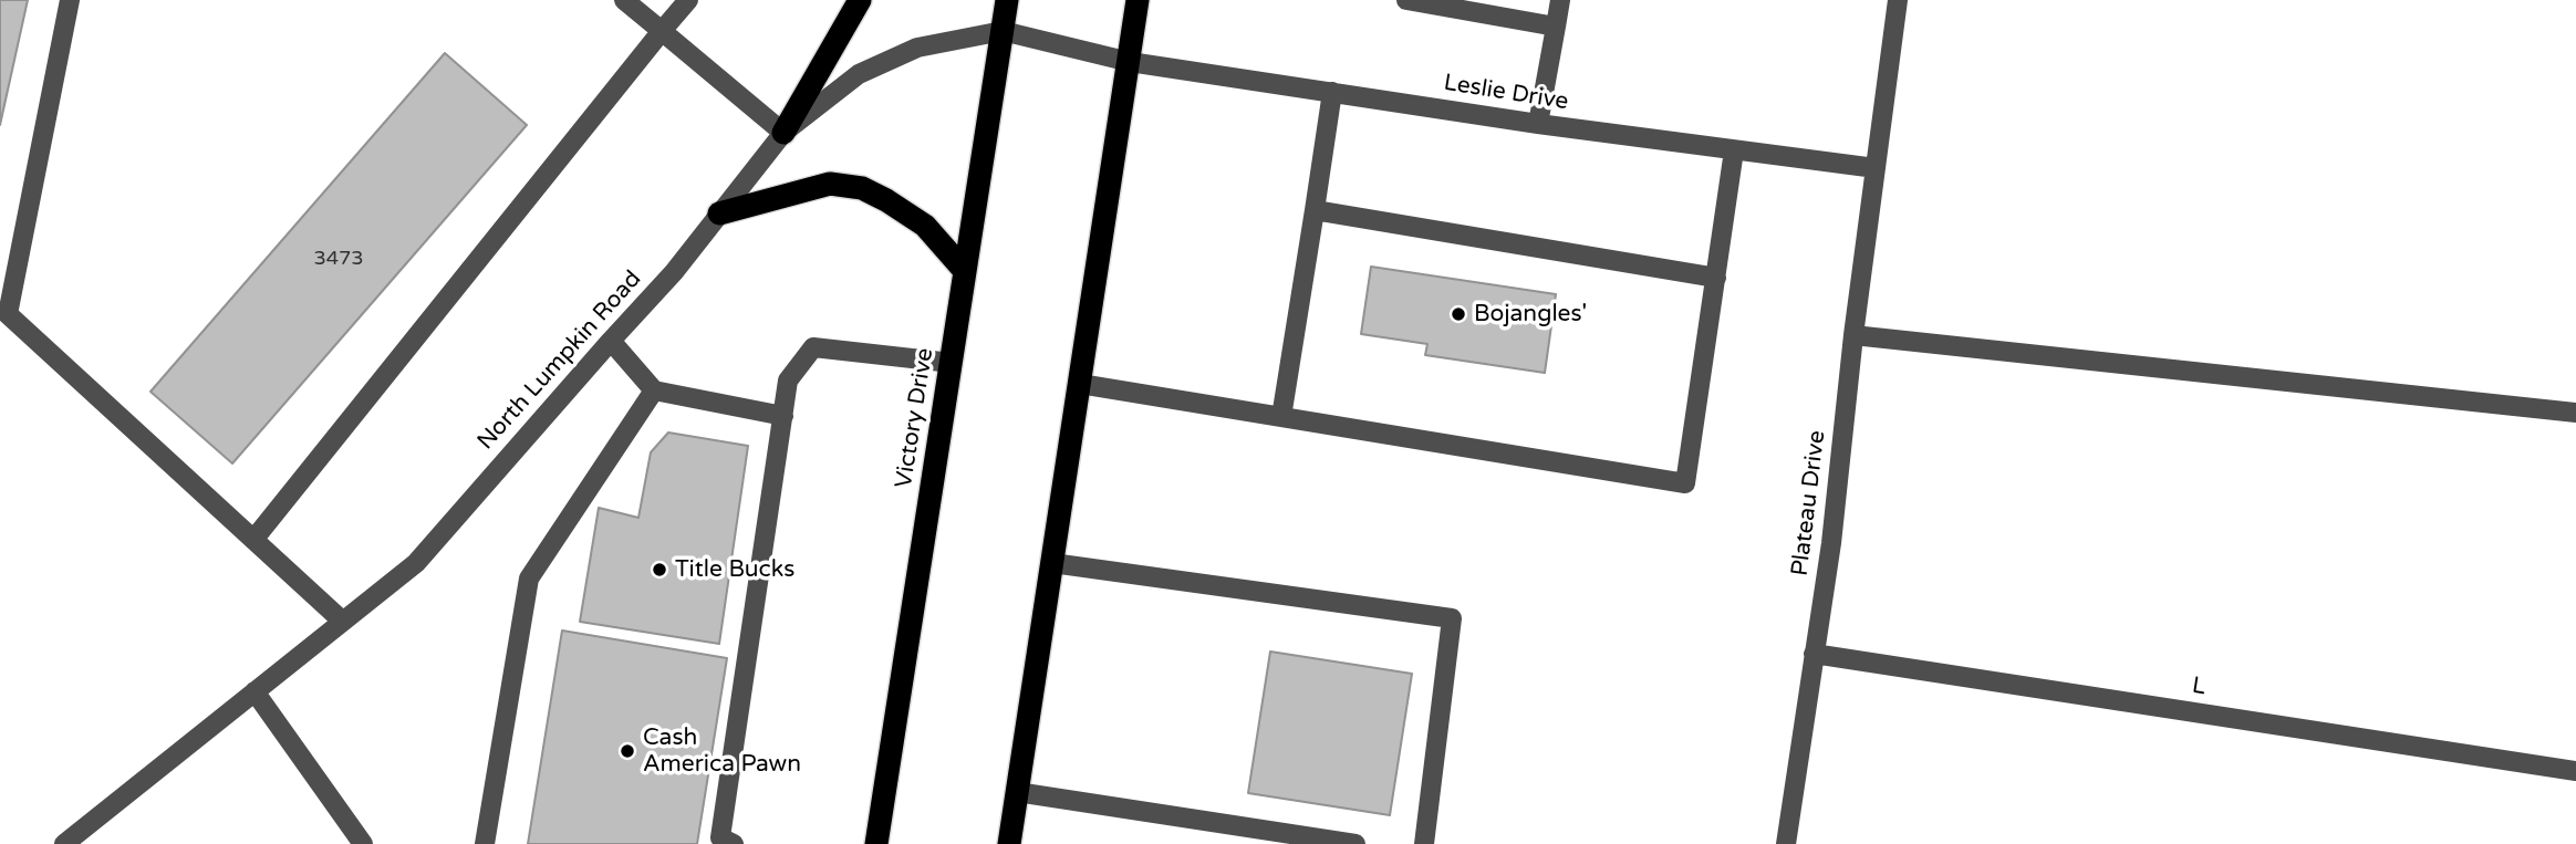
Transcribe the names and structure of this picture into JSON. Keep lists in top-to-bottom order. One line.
{"streets":{"highway":["Victory Drive"],"street":["Leslie Drive","North Lumpkin Road","Plateau Drive","L"]},"crossings":[["Leslie Drive","North Lumpkin Road"],["Leslie Drive","Plateau Drive"],["North Lumpkin Road","Victory Drive"],["Plateau Drive","L"]],"places":["Bojangles'","Title Bucks","Cash America Pawn"],"house_numbers":["3473"]}
